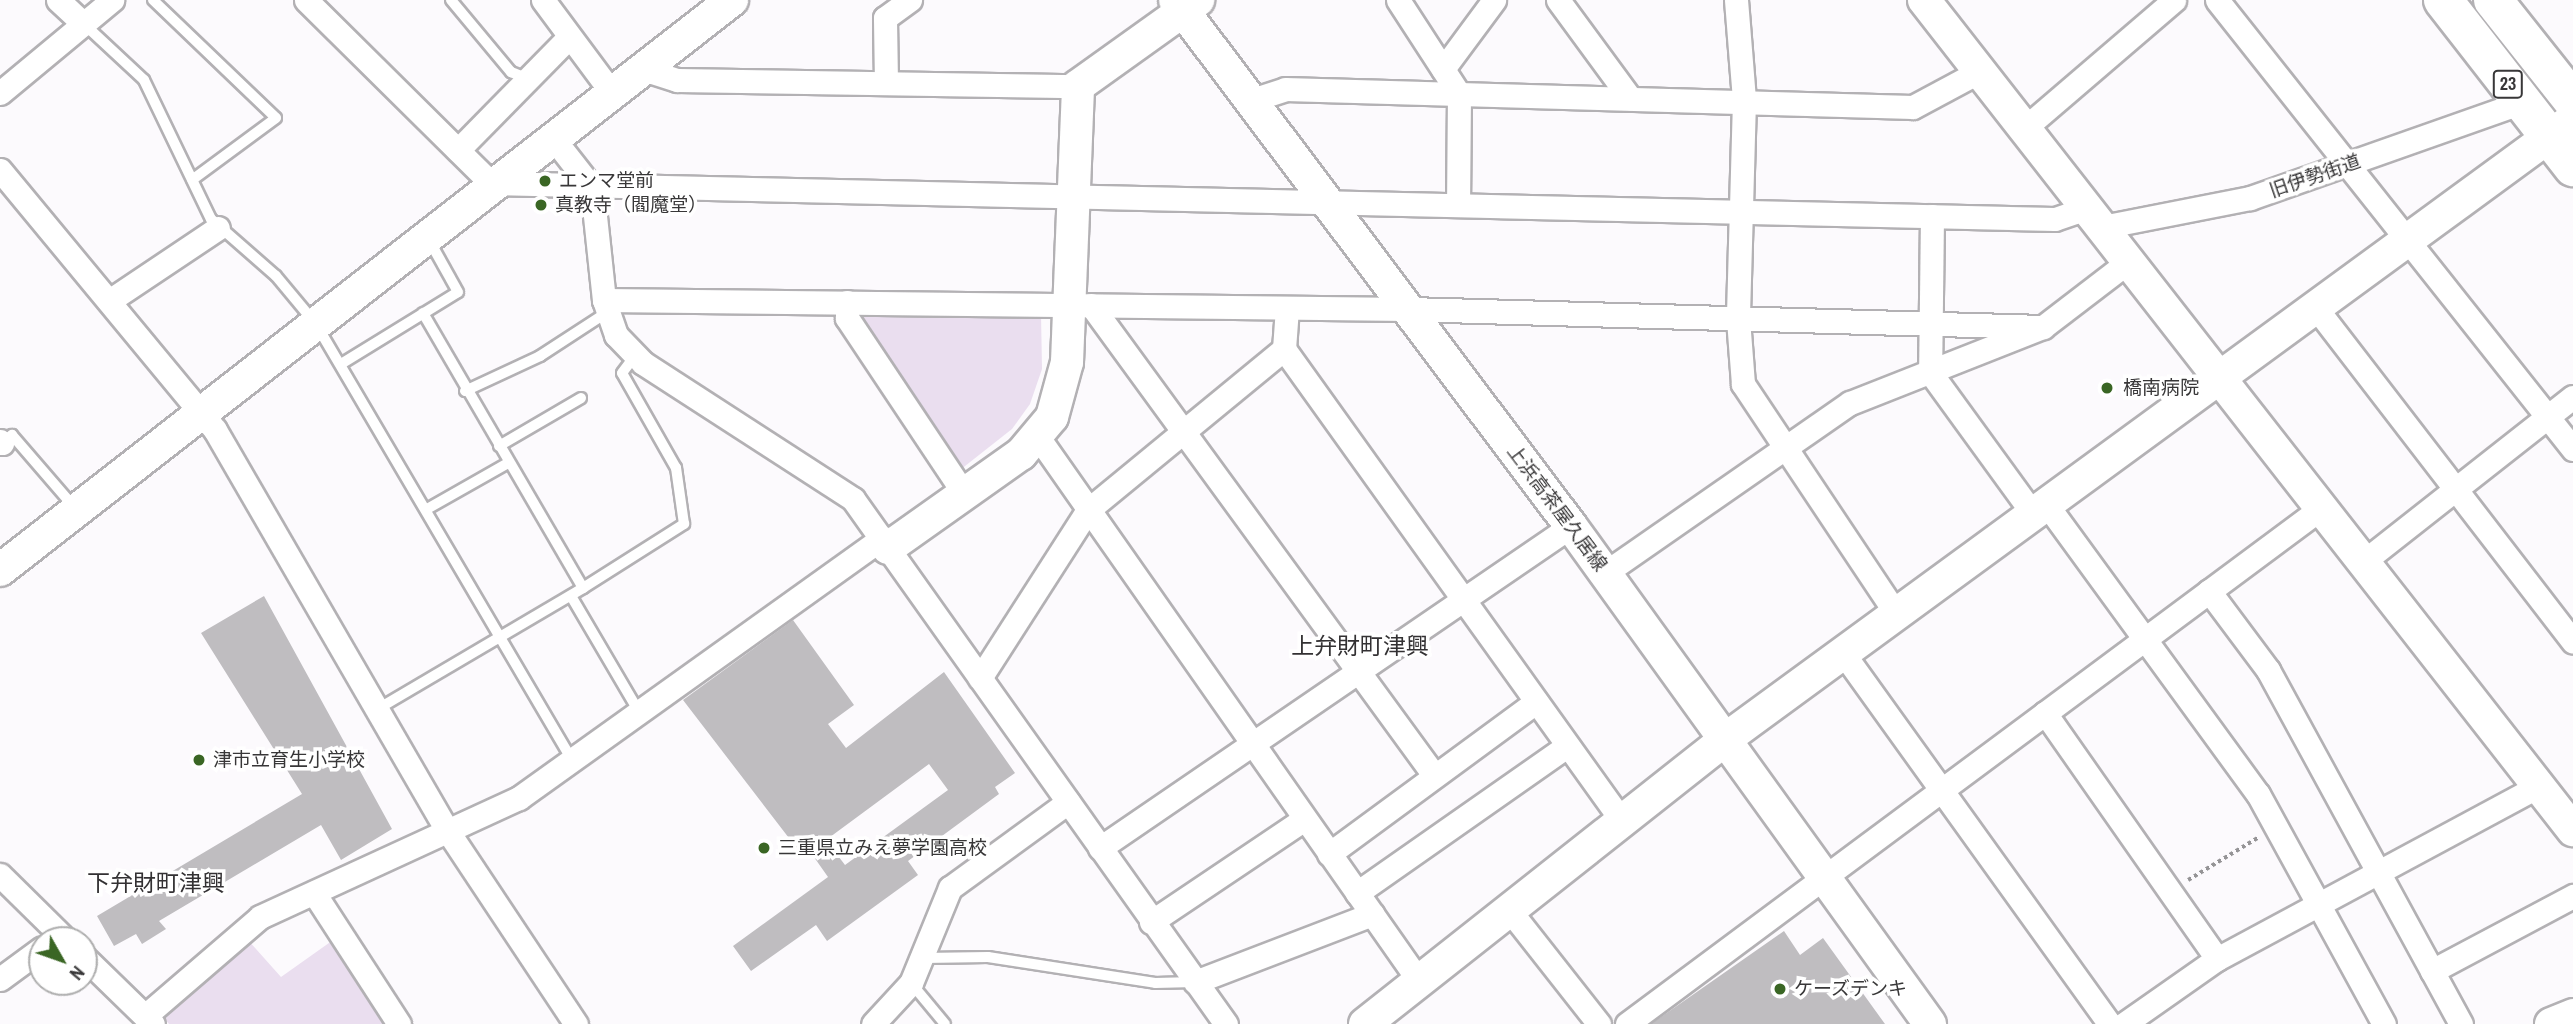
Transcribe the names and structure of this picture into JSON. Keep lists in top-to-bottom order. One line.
{"streets":{"highway":["23"],"street":["旧伊勢街道","上浜高茶屋久居線"]},"crossings":[["23","旧伊勢街道"],["旧伊勢街道","上浜高茶屋久居線"]],"districts":["上弁財町津興","下弁財町津興"],"places":["エンマ堂前","真教寺（閻魔堂）","橋南病院","津市立育生小学校","三重県立みえ夢学園高校","ケーズデンキ"],"north":"bottom right"}
